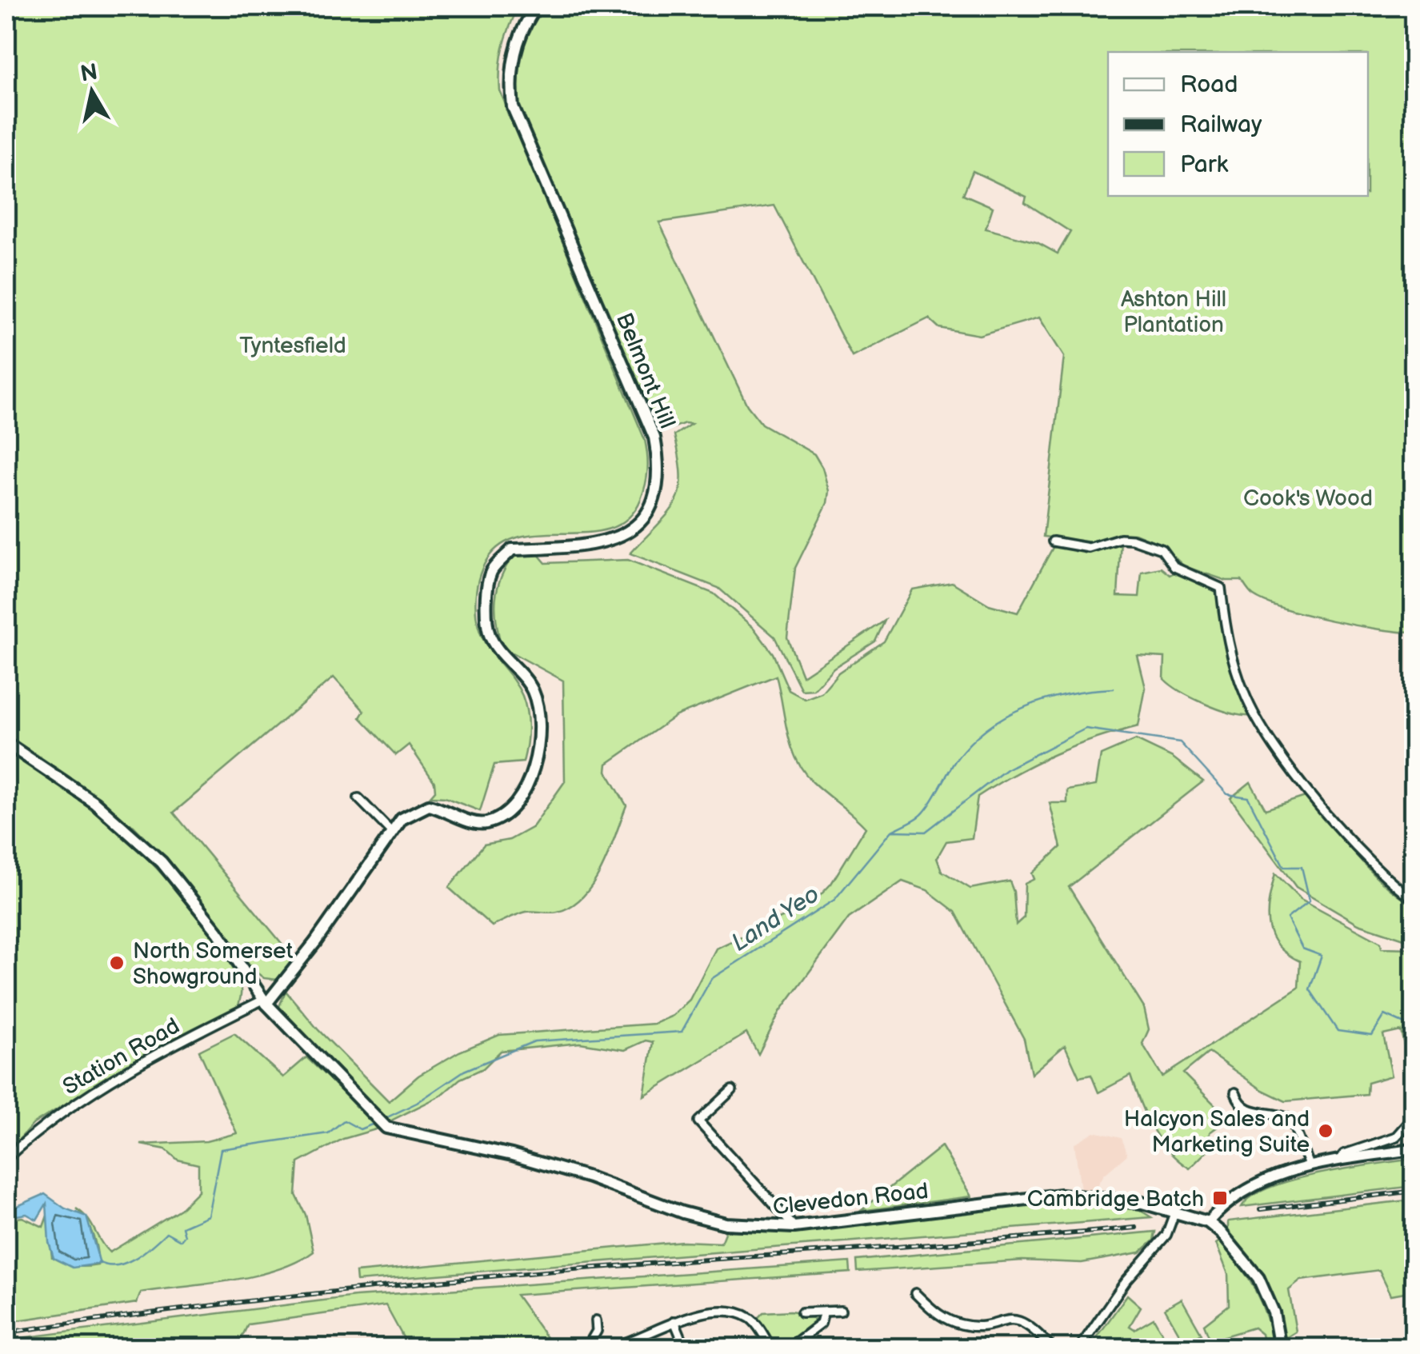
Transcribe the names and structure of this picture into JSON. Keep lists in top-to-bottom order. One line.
{"streets":{"main road":["Belmont Hill","Clevedon Road"],"street":["Station Road"]},"crossings":[["Belmont Hill","Station Road"],["Belmont Hill","Clevedon Road"],["Station Road","Clevedon Road"]],"water":["Land Yeo"],"parks":["Ashton Hill Plantation","Tyntesfield","Cook's Wood"],"places":{"other":["North Somerset Showground","Halcyon Sales and Marketing Suite"],"transit":["Cambridge Batch"]},"legend":["Road","Railway","Park"],"north":"top"}
